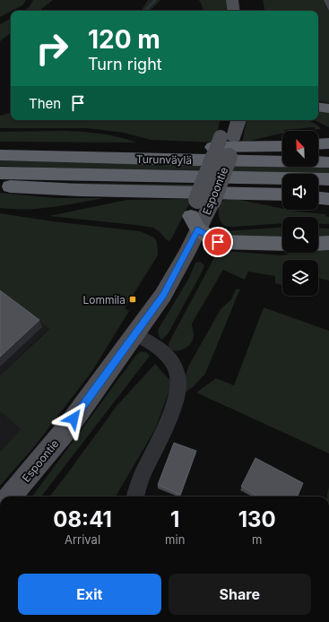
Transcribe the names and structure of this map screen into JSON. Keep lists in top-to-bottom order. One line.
{"streets":{"highway":["Turunväylä"],"main road":["Espoontie"]},"places":{"transit":["Lommila"]},"north":"top left","page":{"turn":["120 m","Turn right"],"then":"Then","eta":["08:41","Arrival","1","min","130","m"],"buttons":["Exit","Share"]}}
